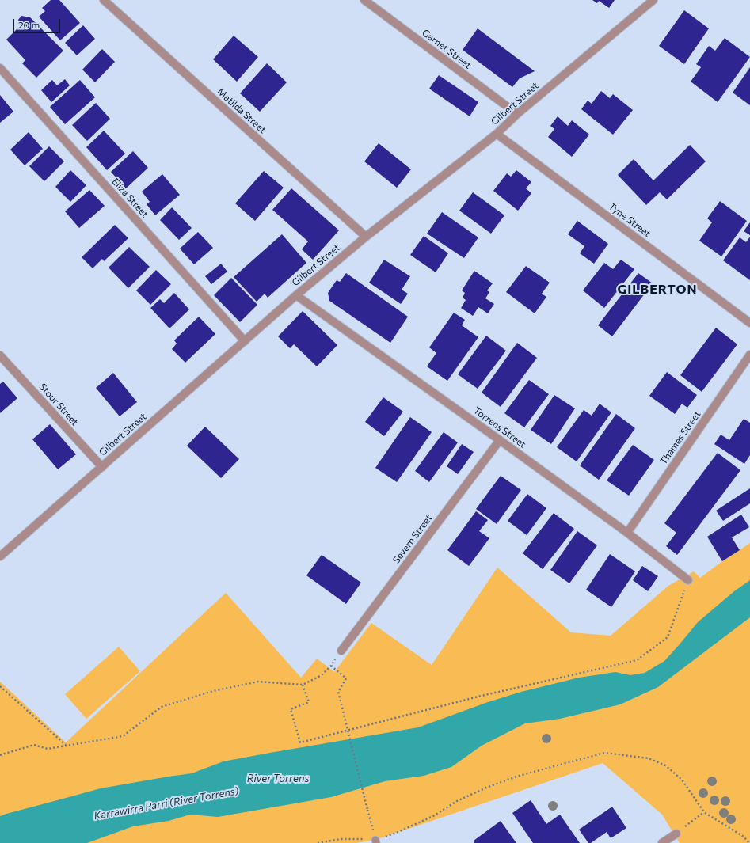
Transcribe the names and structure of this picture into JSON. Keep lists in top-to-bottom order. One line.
{"streets":{"street":["Garnet Street","Gilbert Street","Matilda Street","Eliza Street","Tyne Street","Stour Street","Torrens Street","Thames Street","Severn Street"]},"crossings":[["Garnet Street","Gilbert Street"],["Gilbert Street","Matilda Street"],["Gilbert Street","Eliza Street"],["Gilbert Street","Tyne Street"],["Gilbert Street","Stour Street"],["Gilbert Street","Torrens Street"],["Torrens Street","Thames Street"],["Torrens Street","Severn Street"]],"districts":["GILBERTON"],"water":["River Torrens","Karrawirra Parri (River Torrens)"],"scale_bar":"20 m"}
